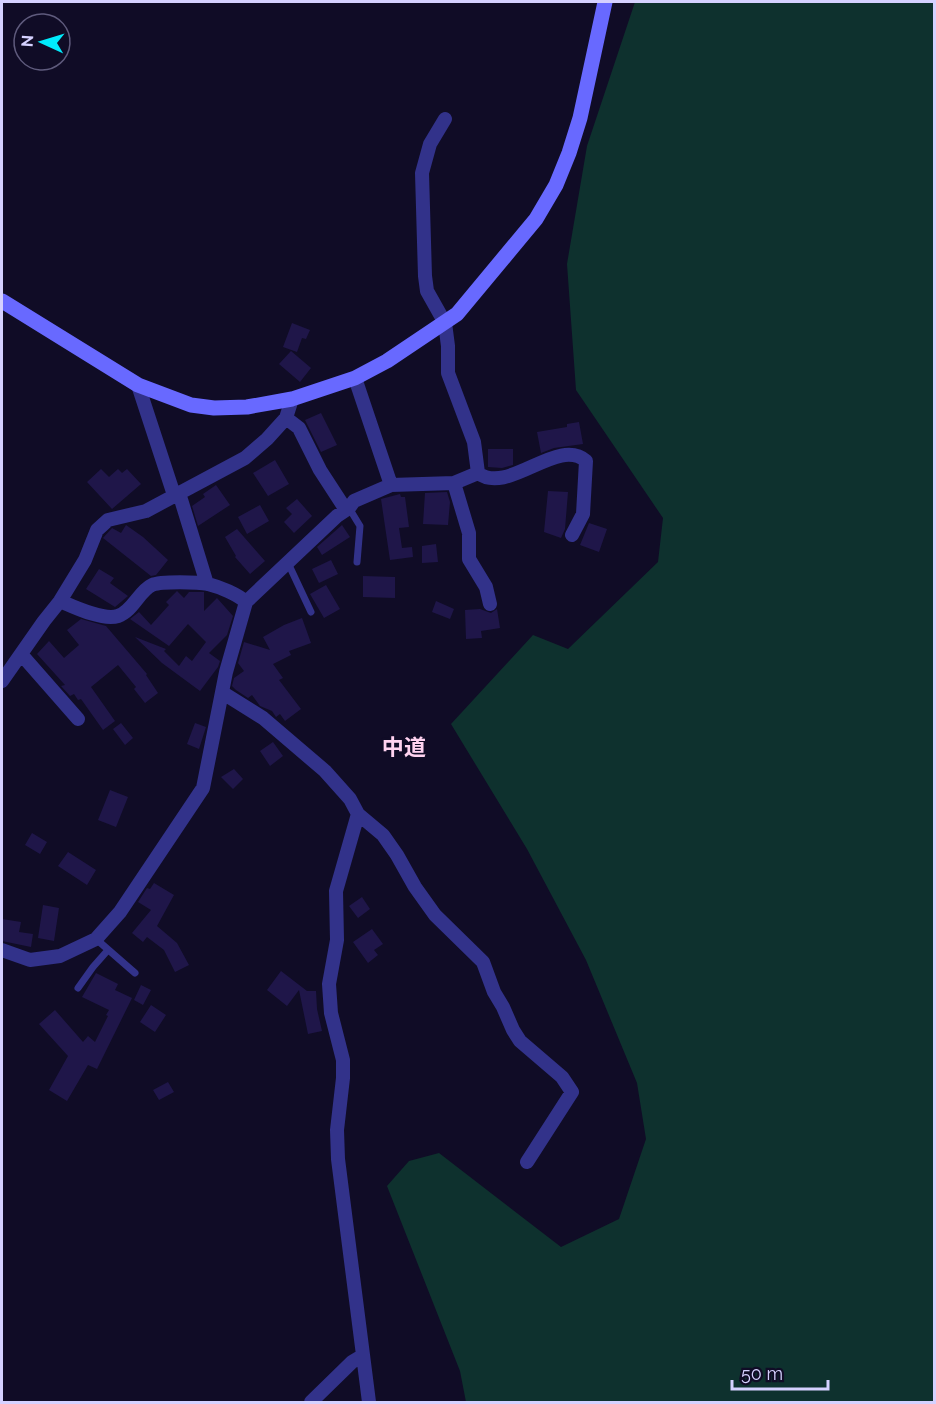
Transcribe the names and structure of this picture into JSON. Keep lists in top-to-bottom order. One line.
{"districts":["中道"],"scale_bar":"50 m","north":"left"}
